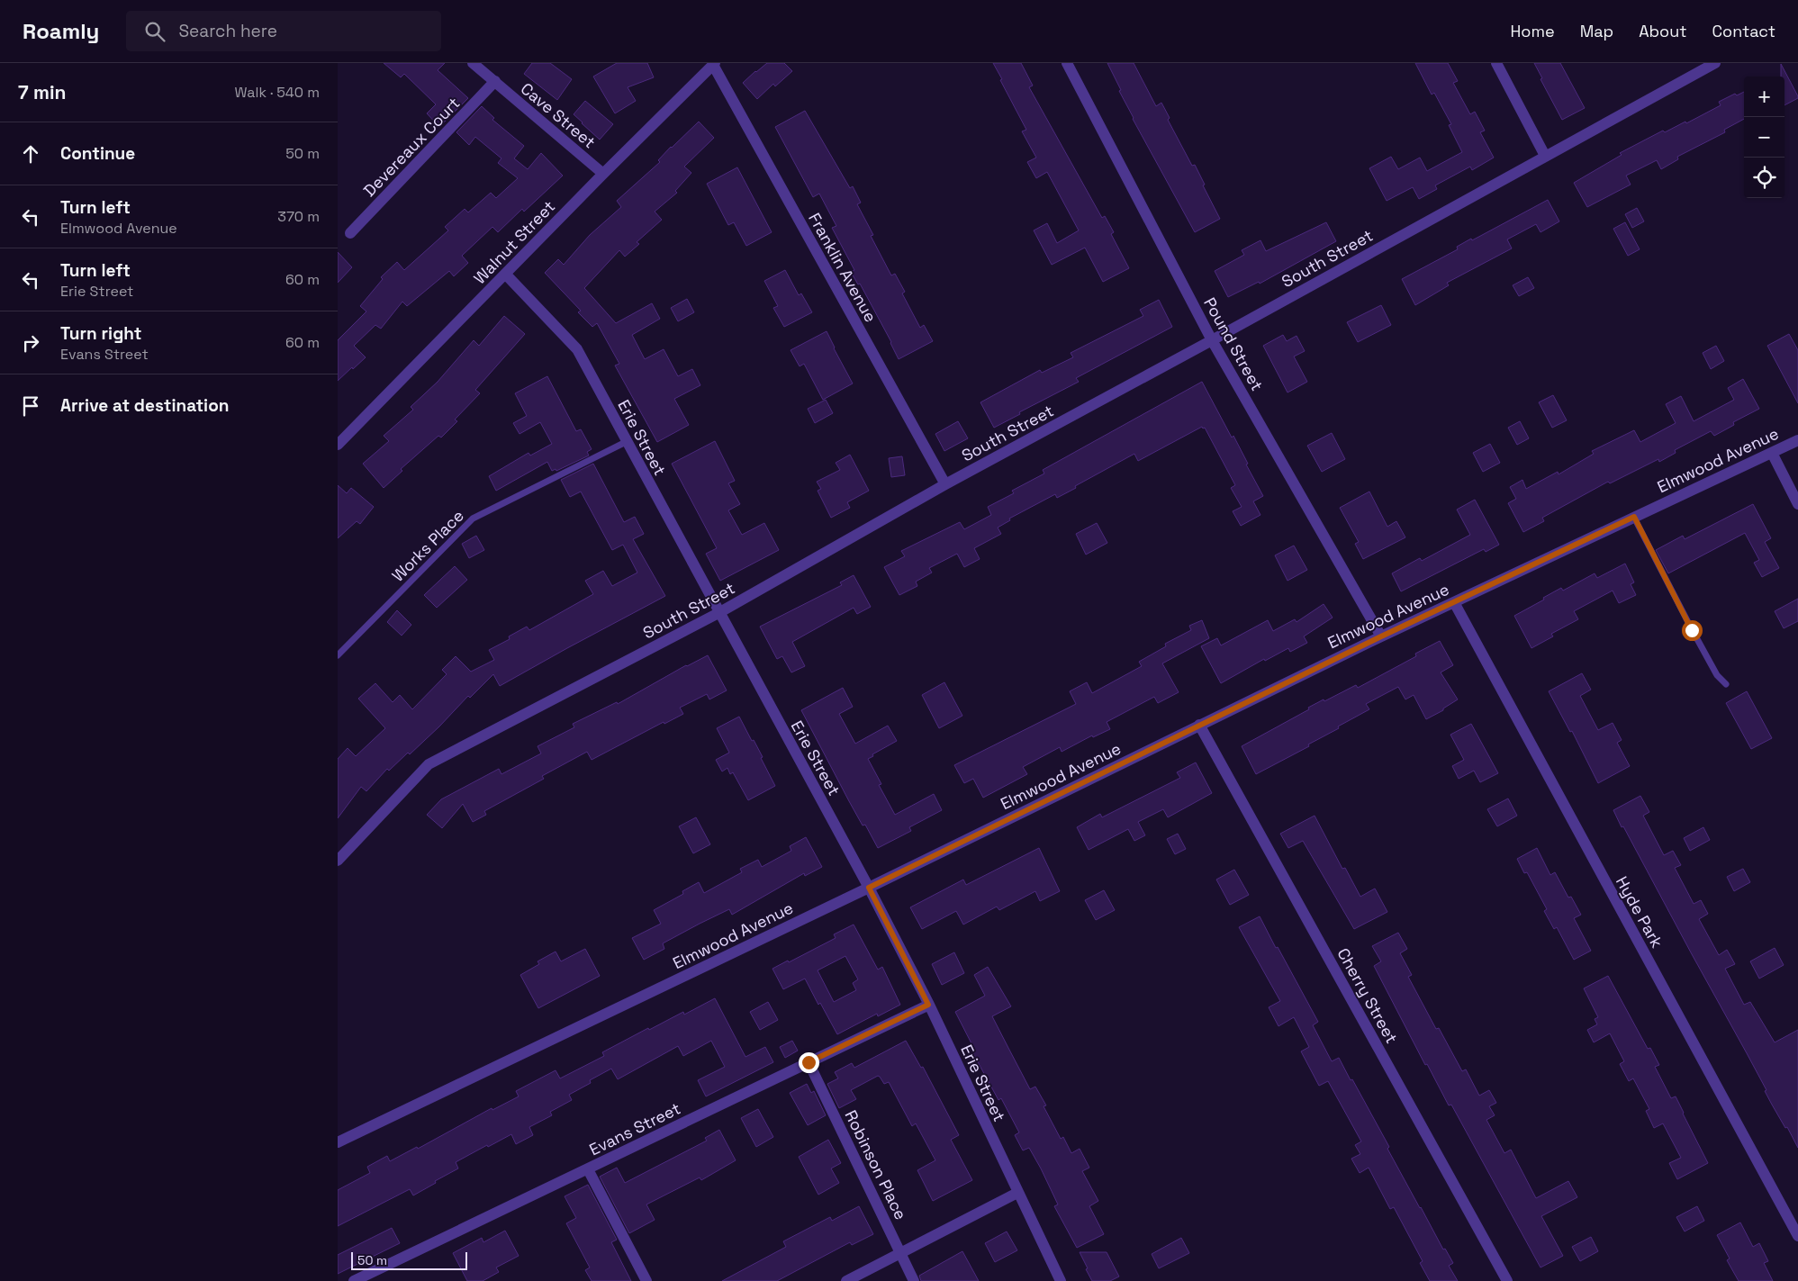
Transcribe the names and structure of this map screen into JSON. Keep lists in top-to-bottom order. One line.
{"streets":{"street":["Cave Street","Devereaux Court","Walnut Street","South Street","Franklin Avenue","Pound Street","Erie Street","Elmwood Avenue","Hyde Park","Cherry Street","Evans Street","Robinson Place"],"lane":["Works Place"]},"crossings":[["Cave Street","Devereaux Court"],["Cave Street","Walnut Street"],["Walnut Street","Franklin Avenue"],["Walnut Street","Erie Street"],["South Street","Franklin Avenue"],["South Street","Pound Street"],["South Street","Erie Street"],["Pound Street","Elmwood Avenue"],["Erie Street","Elmwood Avenue"],["Erie Street","Works Place"],["Erie Street","Evans Street"],["Elmwood Avenue","Hyde Park"],["Elmwood Avenue","Cherry Street"],["Evans Street","Robinson Place"]],"scale_bar":"50 m","page":{"header":"Roamly","search":"Search here","nav":["Home","Map","About","Contact"],"heading":["7 min","Walk · 540 m"],"map_buttons":["+","−"],"list":[["Continue","50 m"],["Turn left","Elmwood Avenue","370 m"],["Turn left","Erie Street","60 m"],["Turn right","Evans Street","60 m"],"Arrive at destination"],"scale":"50 m"}}
